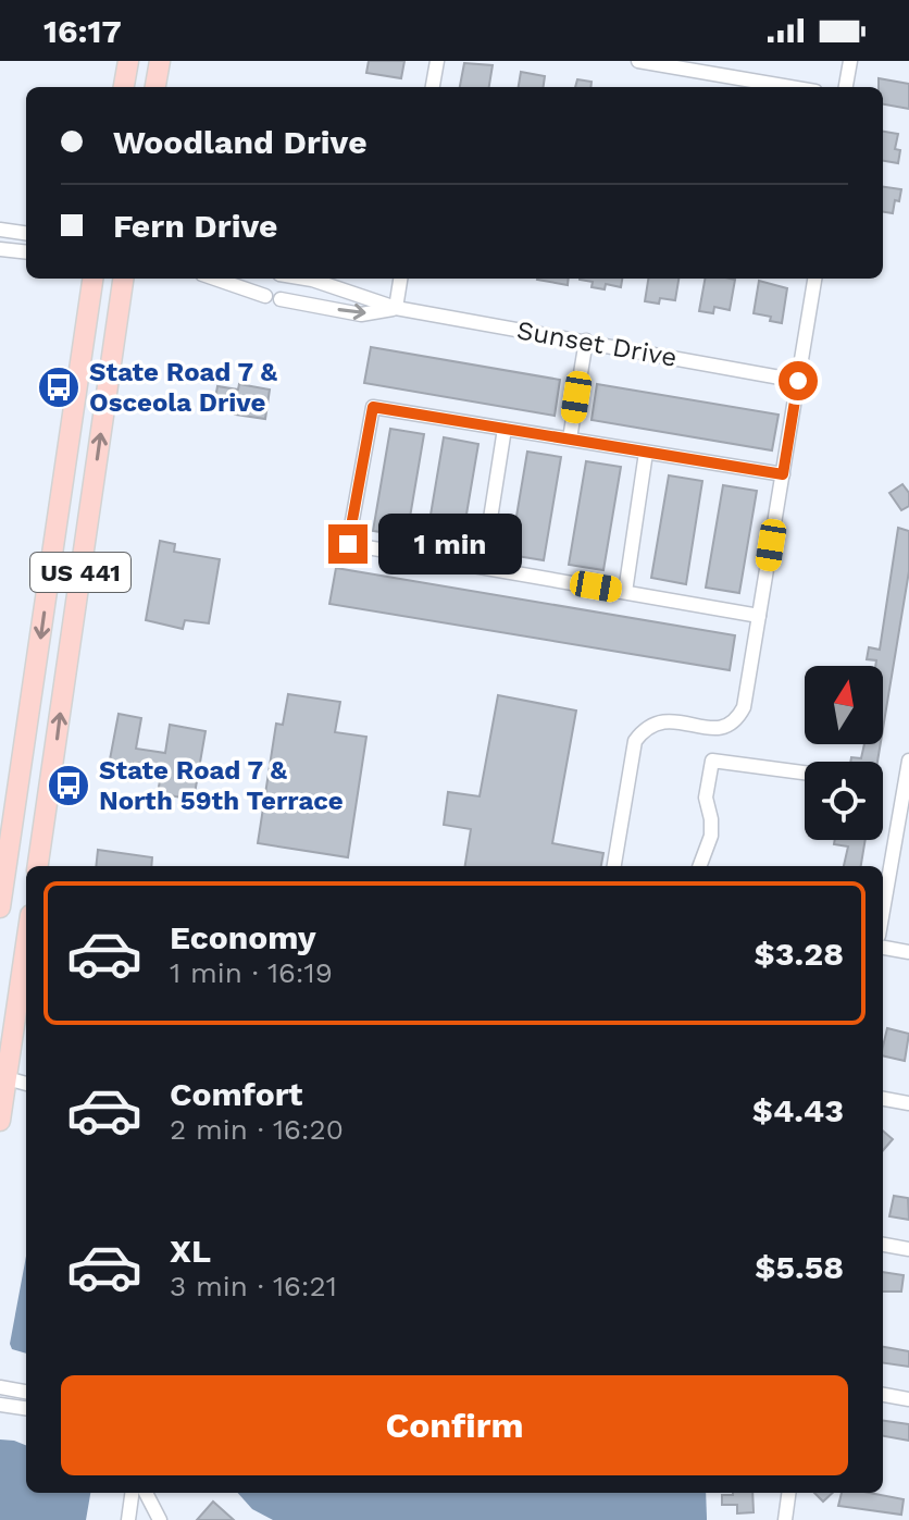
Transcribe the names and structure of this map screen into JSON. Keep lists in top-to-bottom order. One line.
{"streets":{"main road":["US 441"],"street":["Sunset Drive"]},"places":{"bus stop":["State Road 7 & Osceola Drive","State Road 7 & North 59th Terrace"]},"north":"top","page":{"status":"16:17","banner":["Woodland Drive","Fern Drive"],"bubble":"1 min","list":[{"name":"Economy","note":"1 min · 16:19","value":"$3.28"},{"name":"Comfort","note":"2 min · 16:20","value":"$4.43"},{"name":"XL","note":"3 min · 16:21","value":"$5.58"}],"buttons":"Confirm"}}
